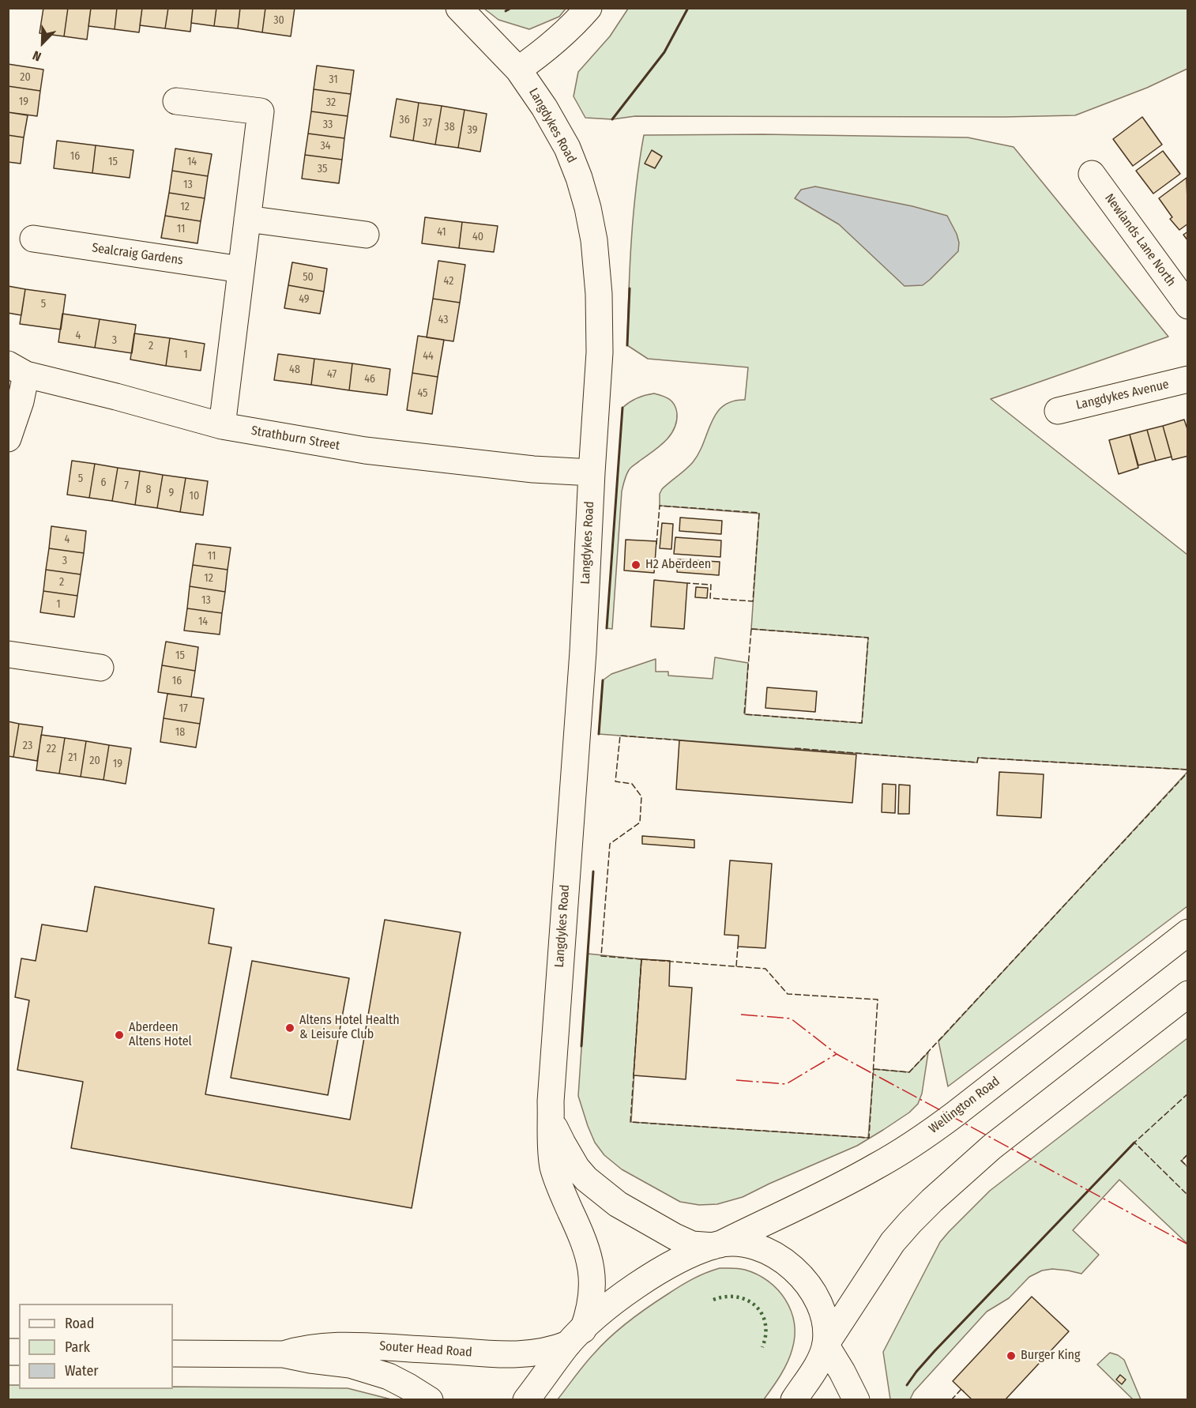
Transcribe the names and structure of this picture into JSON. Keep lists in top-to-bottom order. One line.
{"streets":{"street":["Langdykes Road","Newlands Lane North","Sealcraig Gardens","Langdykes Avenue","Strathburn Street","Wellington Road","Souter Head Road"]},"crossings":[["Langdykes Road","Strathburn Street"],["Langdykes Road","Wellington Road"],["Langdykes Road","Souter Head Road"]],"places":["H2 Aberdeen","Altens Hotel Health & Leisure Club","Aberdeen Altens Hotel","Burger King"],"house_numbers":["30","20","31","19","32","36","37","33","38","39","34","16","15","14","35","13","12","11","41","40","50","42","49","5","43","4","3","2","1","44","48","47","46","45","5","6","7","8","9","10","4","11","3","12","2","13","1","14","15","16","17","18","23","22","21","20","19"],"legend":["Road","Park","Water"],"north":"bottom left"}
